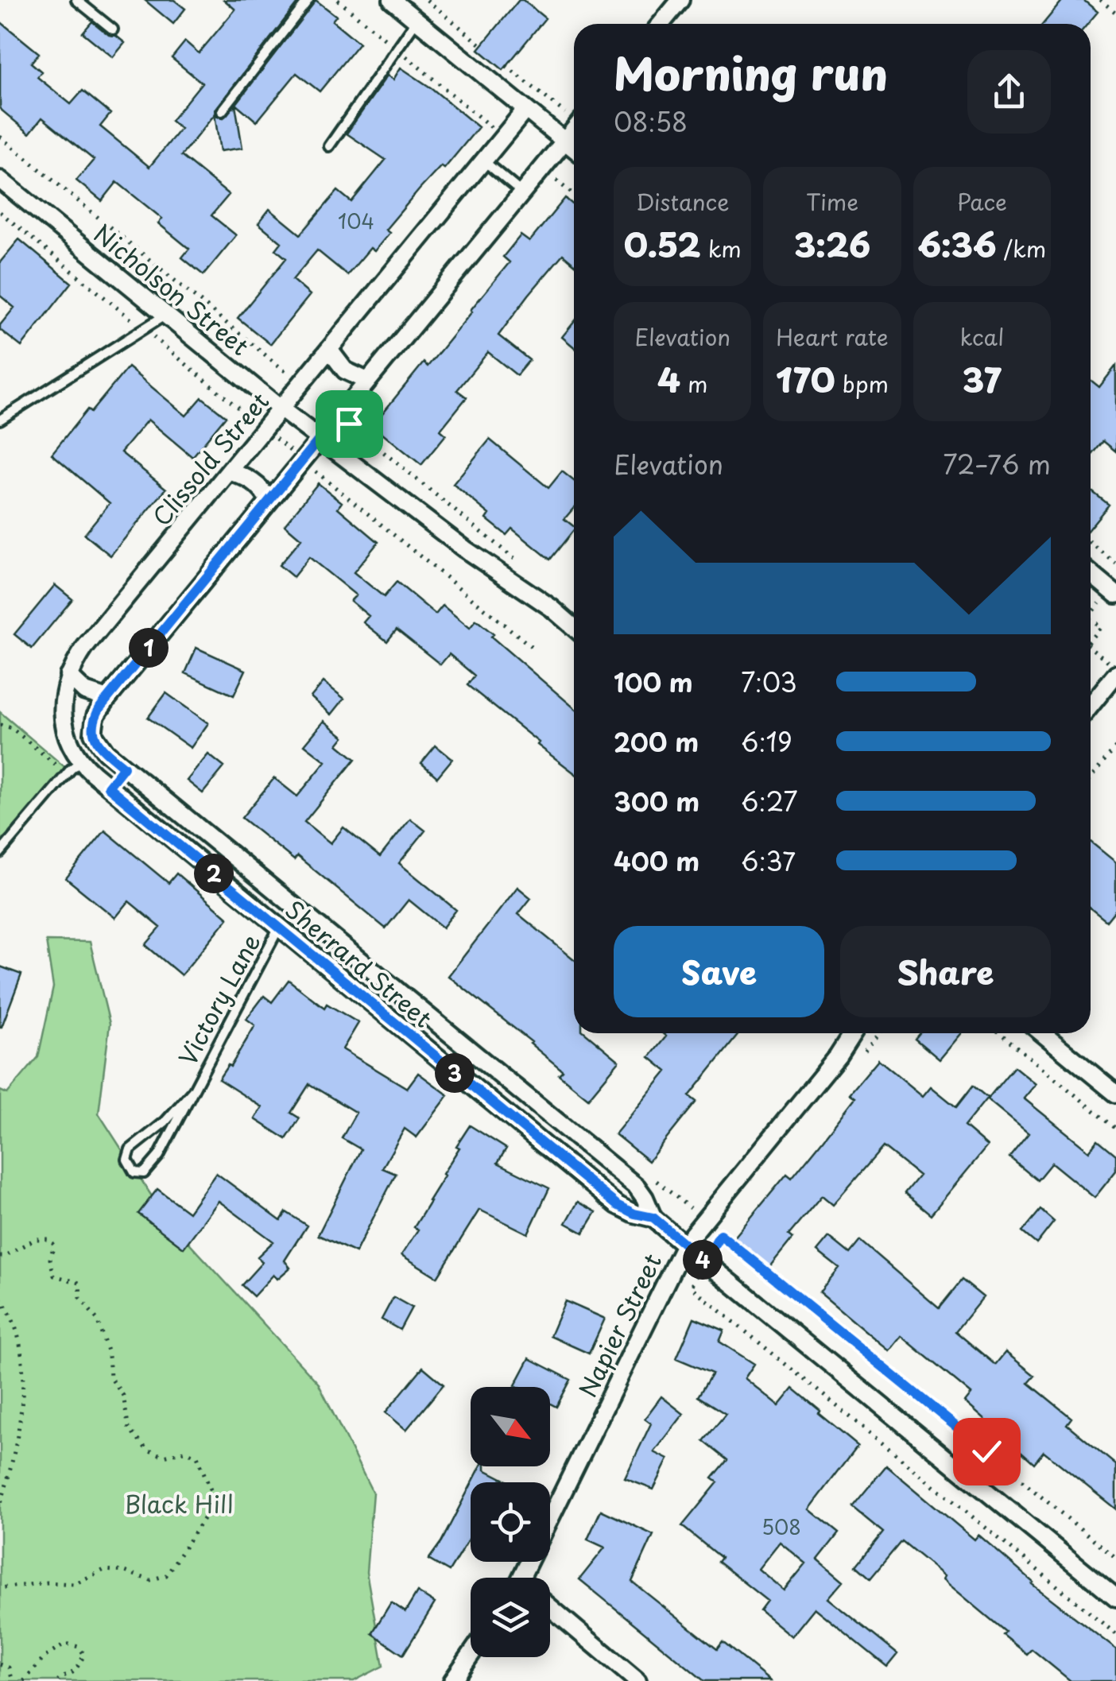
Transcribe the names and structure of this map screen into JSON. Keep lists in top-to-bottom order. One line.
{"streets":{"street":["Nicholson Street","Clissold Street","Sherrard Street","Napier Street"],"lane":["Victory Lane"]},"crossings":[["Nicholson Street","Clissold Street"],["Clissold Street","Sherrard Street"],["Sherrard Street","Victory Lane"],["Sherrard Street","Napier Street"]],"parks":["Black Hill"],"house_numbers":["104","508"],"north":"bottom right","page":{"heading":["Morning run","08:58"],"stats":[["Distance","0.52 km"],["Time","3:26"],["Pace","6:36 /km"],["Elevation","4 m"],["Heart rate","170 bpm"],["kcal","37"]],"chart":["Elevation","72–76 m"],"pins":["1","2","3","4"],"list":[{"name":"100 m","note":"7:03"},{"name":"200 m","note":"6:19"},{"name":"300 m","note":"6:27"},{"name":"400 m","note":"6:37"}],"buttons":["Save","Share"]}}
